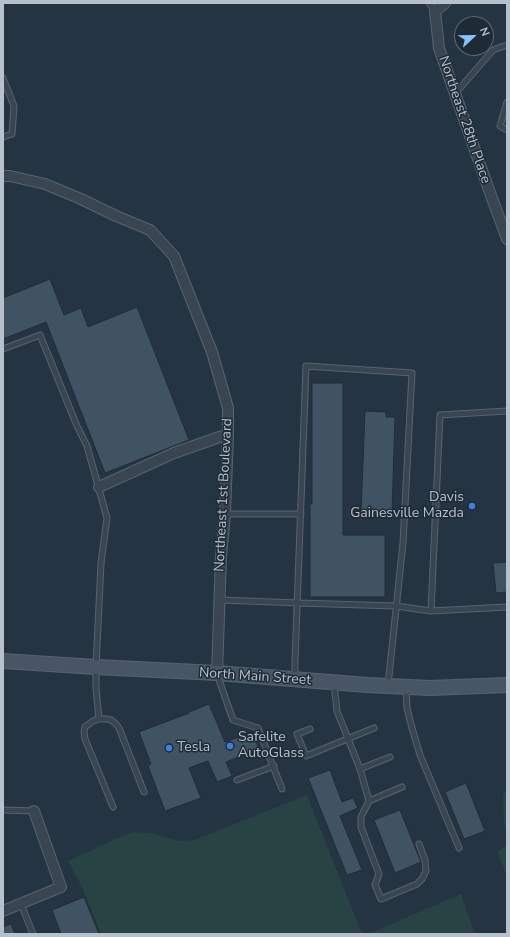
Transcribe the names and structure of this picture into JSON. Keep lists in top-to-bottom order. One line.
{"streets":{"main road":["North Main Street"],"street":["Northeast 28th Place","Northeast 1st Boulevard"]},"crossings":[["Northeast 1st Boulevard","North Main Street"]],"places":["Davis Gainesville Mazda","Safelite AutoGlass","Tesla"],"north":"right"}
